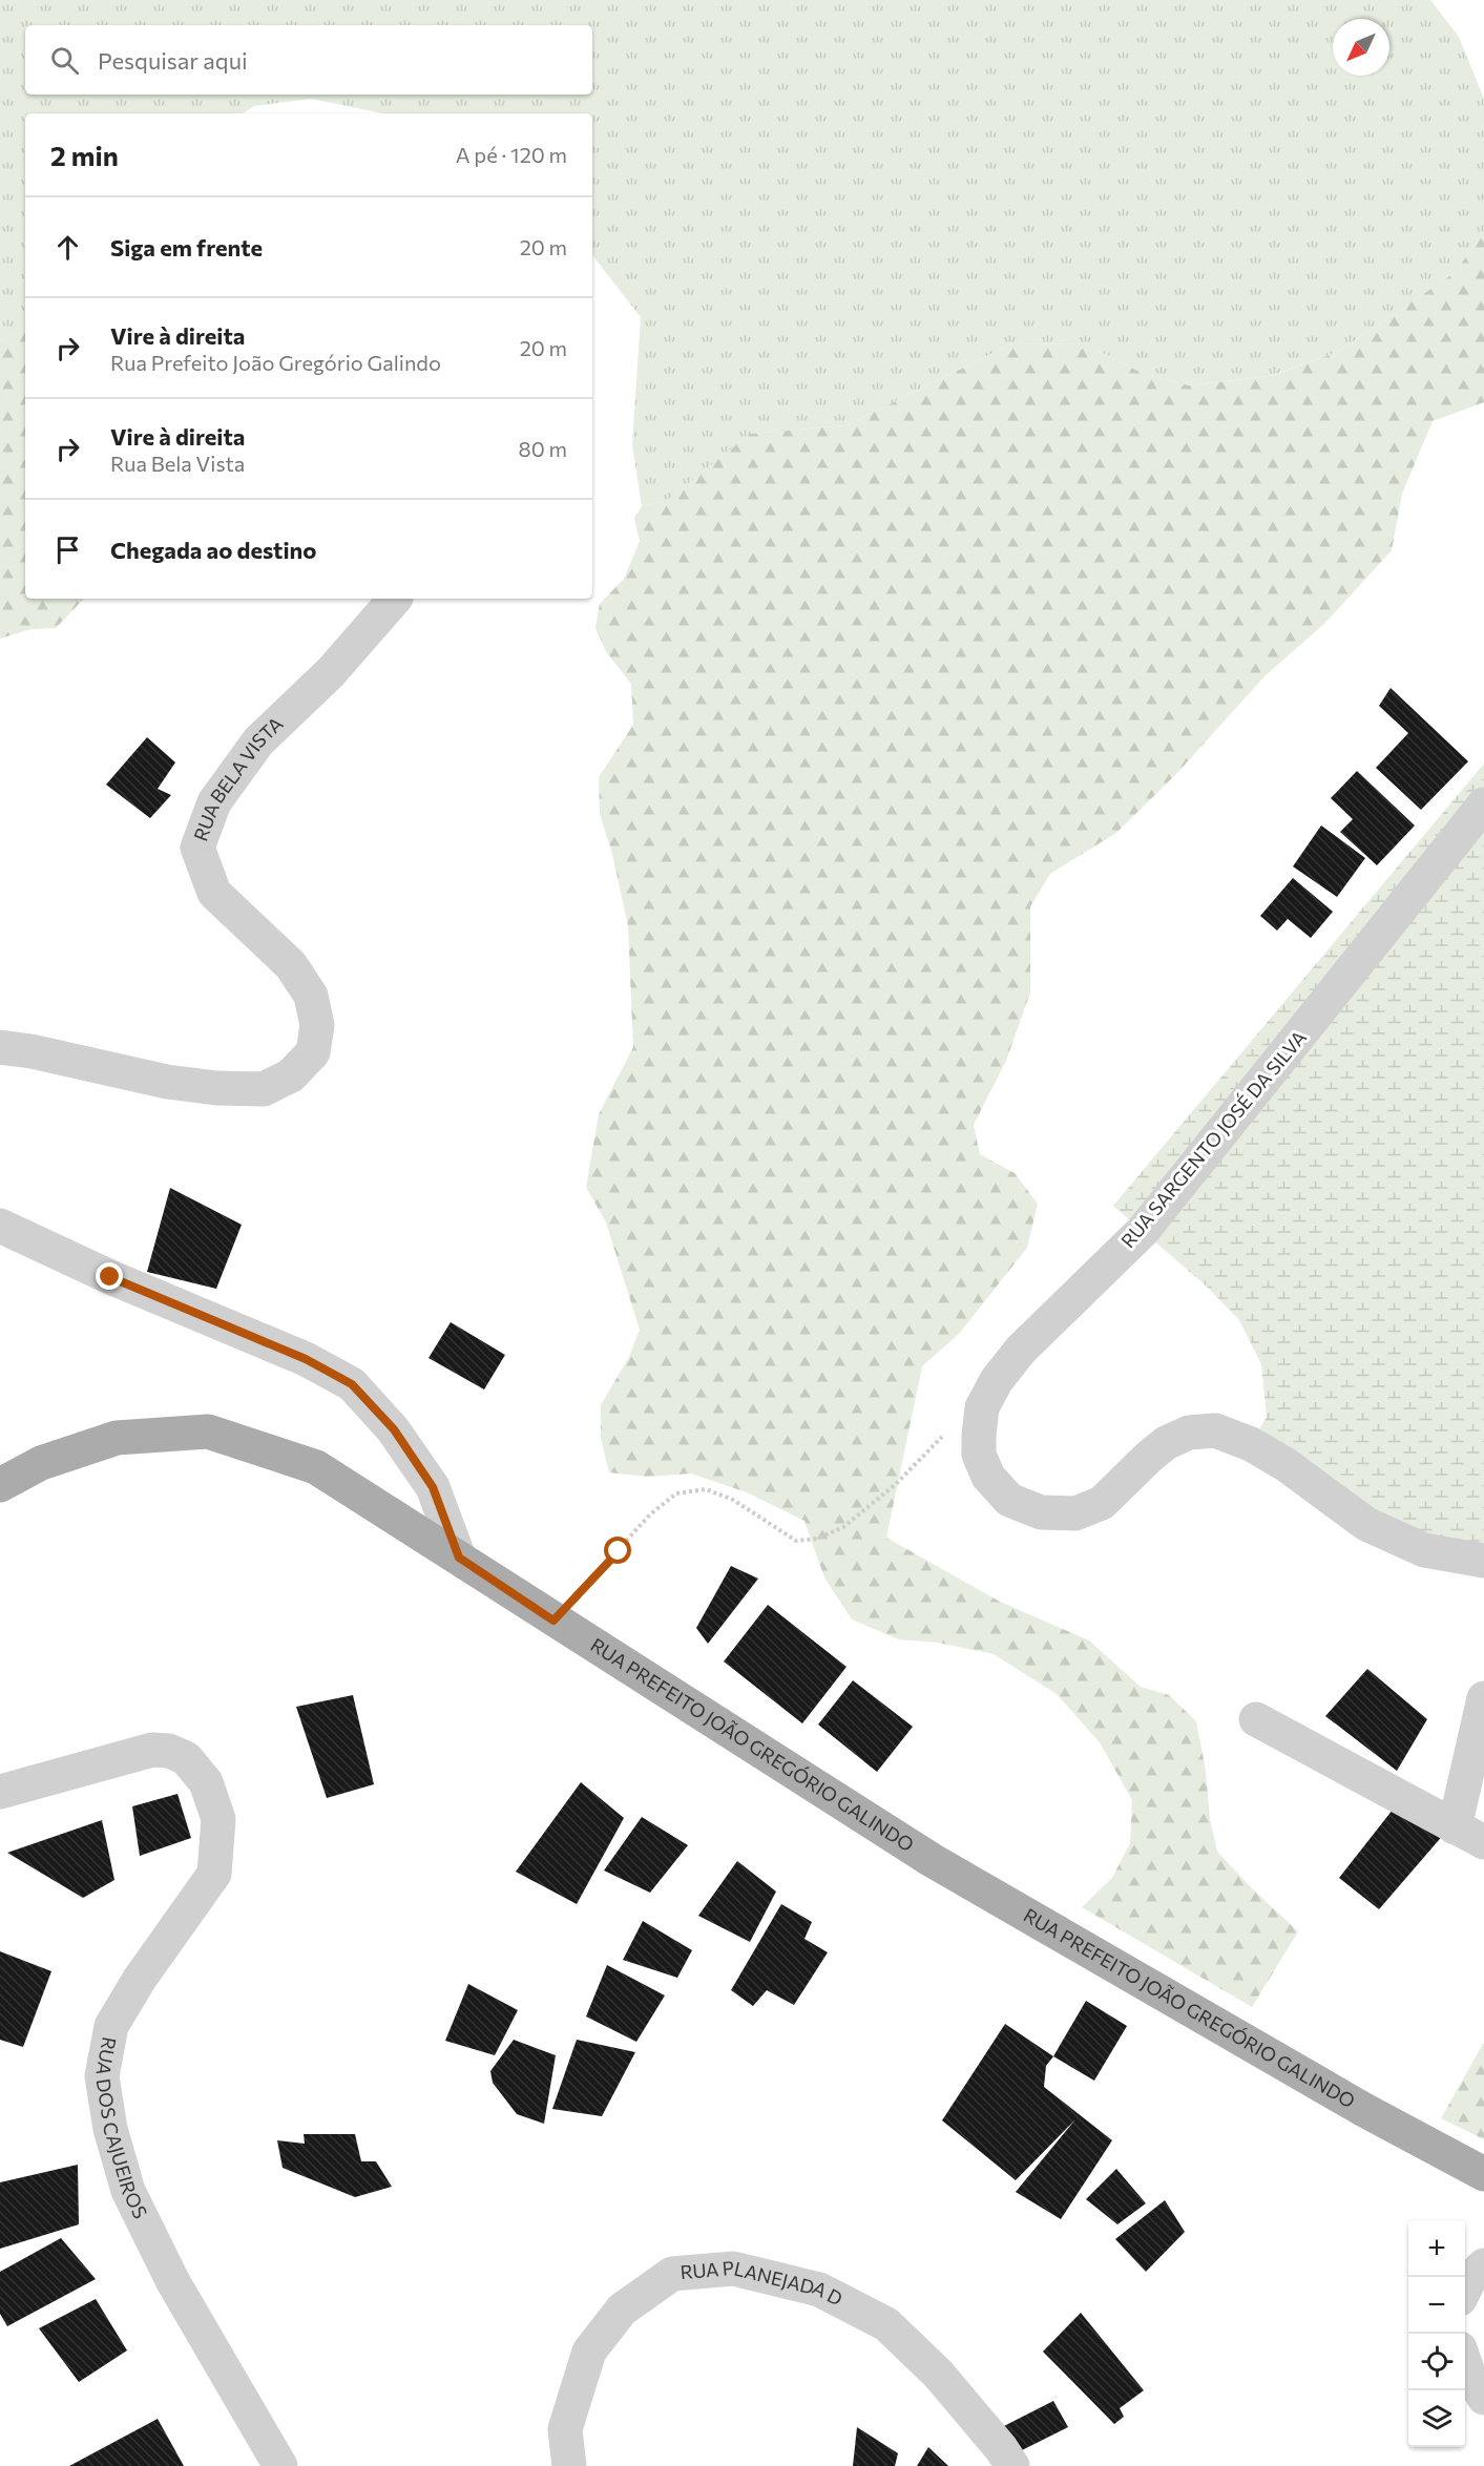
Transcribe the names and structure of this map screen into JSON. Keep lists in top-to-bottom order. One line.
{"streets":{"main road":["RUA PREFEITO JOÃO GREGÓRIO GALINDO"],"street":["RUA BELA VISTA","RUA SARGENTO JOSÉ DA SILVA","RUA DOS CAJUEIROS","RUA PLANEJADA D"]},"north":"bottom left","page":{"search":"Pesquisar aqui","heading":["2 min","A pé · 120 m"],"list":[["Siga em frente","20 m"],["Vire à direita","Rua Prefeito João Gregório Galindo","20 m"],["Vire à direita","Rua Bela Vista","80 m"],"Chegada ao destino"],"map_buttons":["+","−"]}}
